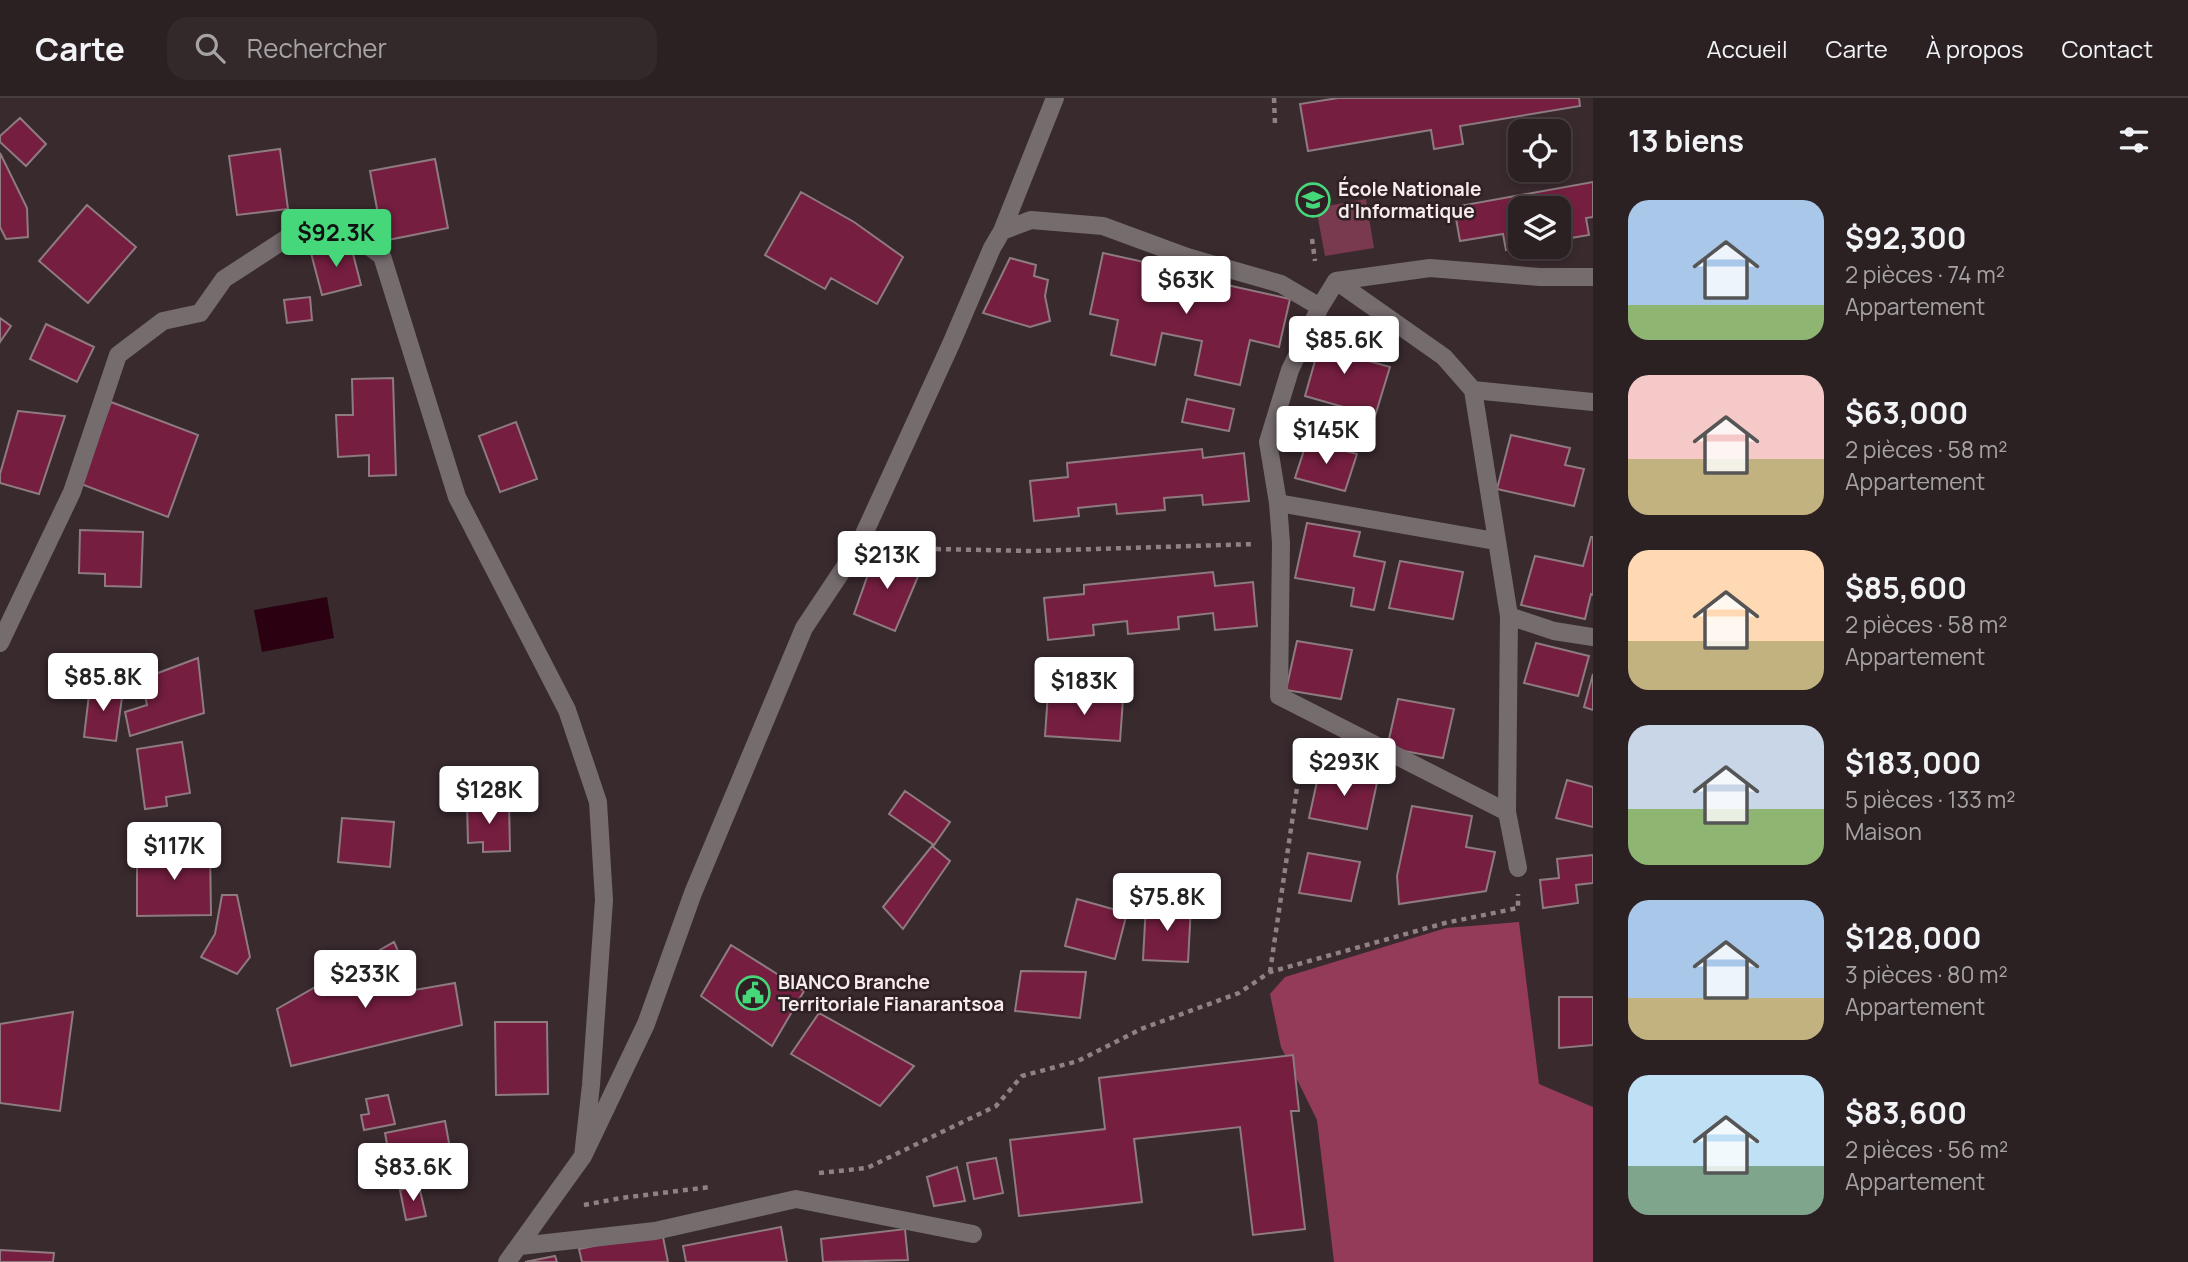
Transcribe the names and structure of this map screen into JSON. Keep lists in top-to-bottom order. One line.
{"places":{"school or university":["École Nationale d'Informatique"],"public building":["BIANCO Branche Territoriale Fianarantsoa"]},"page":{"header":"Carte","search":"Rechercher","nav":["Accueil","Carte","À propos","Contact"],"heading":"13 biens","list":[{"name":"$92,300","note":"2 pièces · 74 m² · Appartement"},{"name":"$63,000","note":"2 pièces · 58 m² · Appartement"},{"name":"$85,600","note":"2 pièces · 58 m² · Appartement"},{"name":"$183,000","note":"5 pièces · 133 m² · Maison"},{"name":"$128,000","note":"3 pièces · 80 m² · Appartement"},{"name":"$83,600","note":"2 pièces · 56 m² · Appartement"}],"price":["$92.3K","$63K","$85.6K","$145K","$213K","$85.8K","$183K","$293K","$128K","$117K","$75.8K","$233K","$83.6K"]}}
